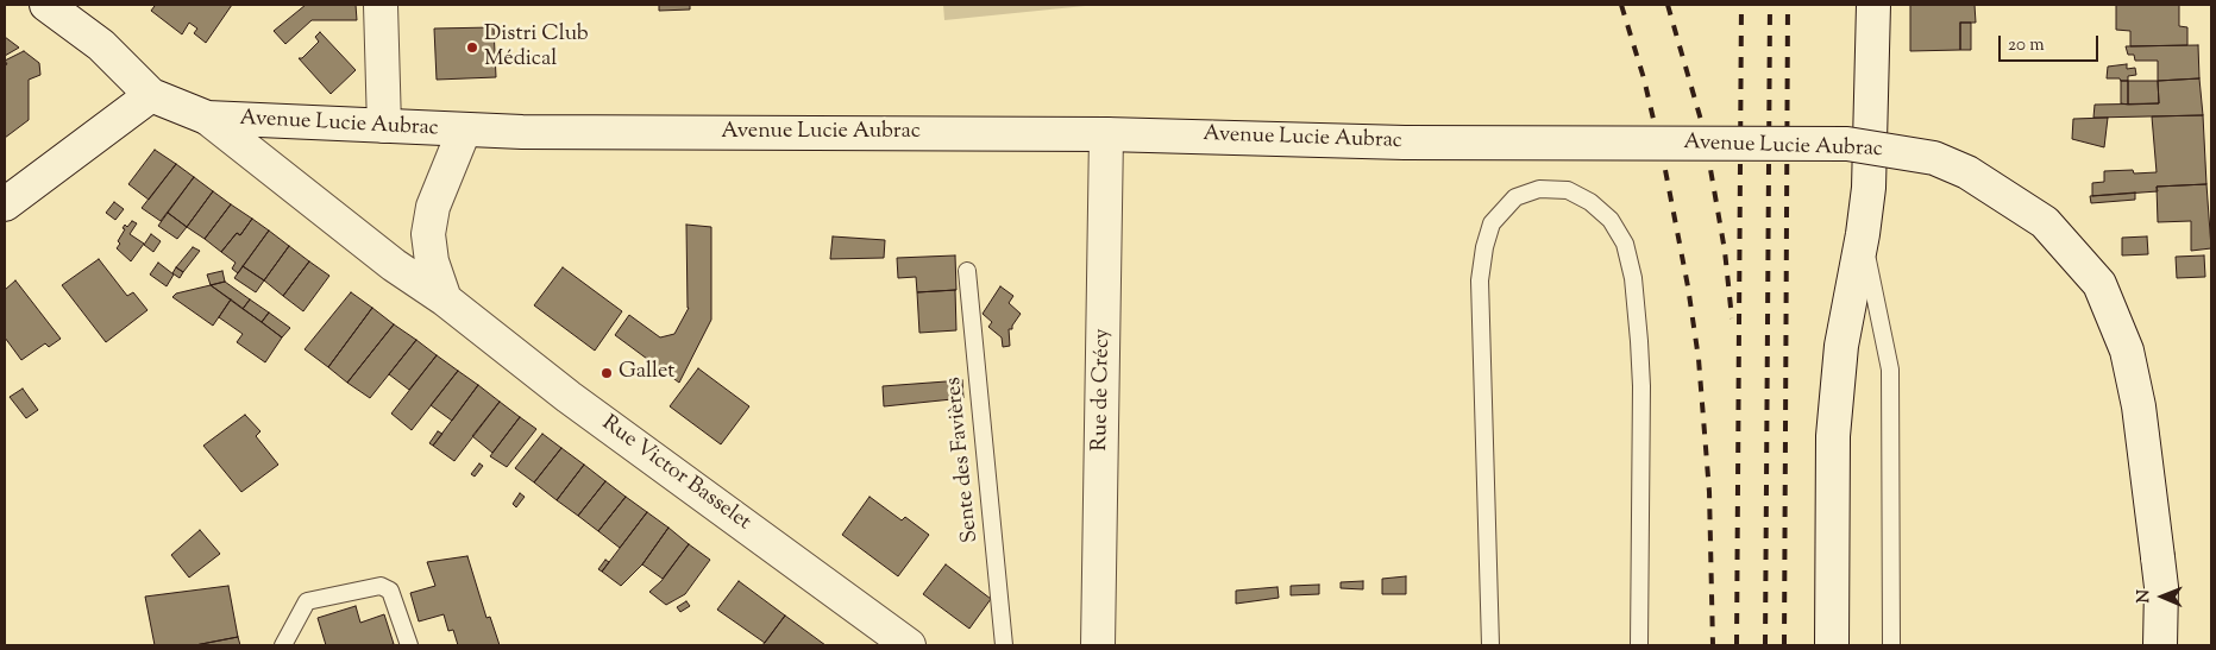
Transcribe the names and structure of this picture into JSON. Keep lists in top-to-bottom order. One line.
{"streets":{"main road":["Avenue Lucie Aubrac","Rue de Crécy","Rue Victor Basselet"],"lane":["Sente des Favières"]},"crossings":[["Avenue Lucie Aubrac","Rue de Crécy"],["Avenue Lucie Aubrac","Rue Victor Basselet"]],"places":["Distri Club Médical","Gallet"],"scale_bar":"20 m","north":"left"}
